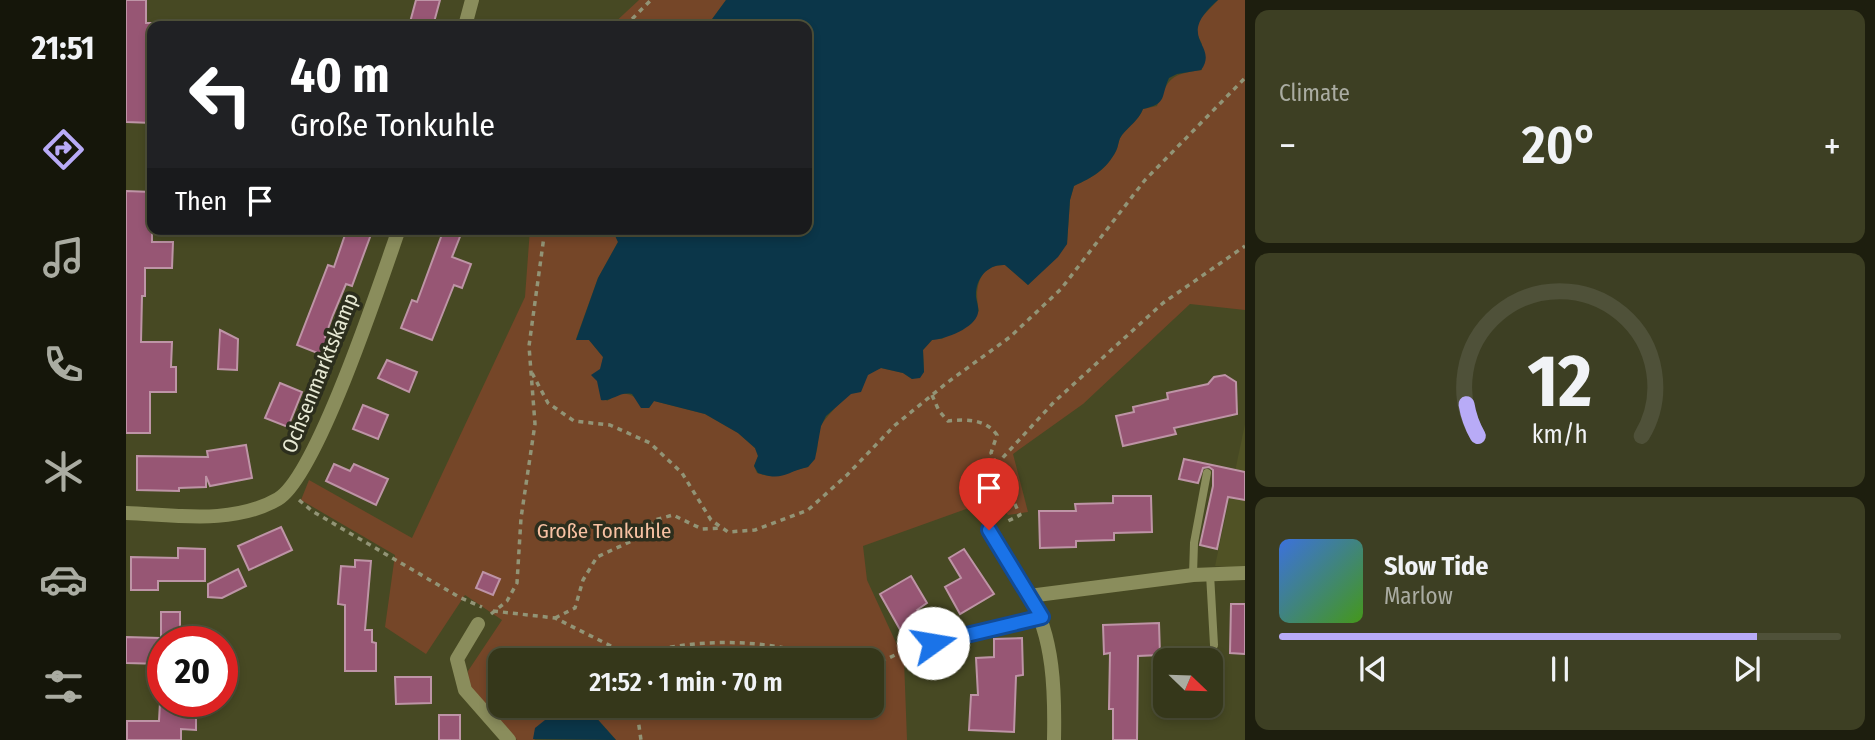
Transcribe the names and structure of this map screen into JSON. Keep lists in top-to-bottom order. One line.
{"streets":{"street":["Ochsenmarktskamp"]},"parks":["Große Tonkuhle"],"north":"bottom right","page":{"tabs":"21:51","tile":"Climate","turn":["40 m","Große Tonkuhle"],"heat":["−","20°","+"],"then":"Then","song":["Slow Tide","Marlow"],"limit":"20","trip":"21:52 · 1 min · 70 m","gauge":["12","km/h"]}}
